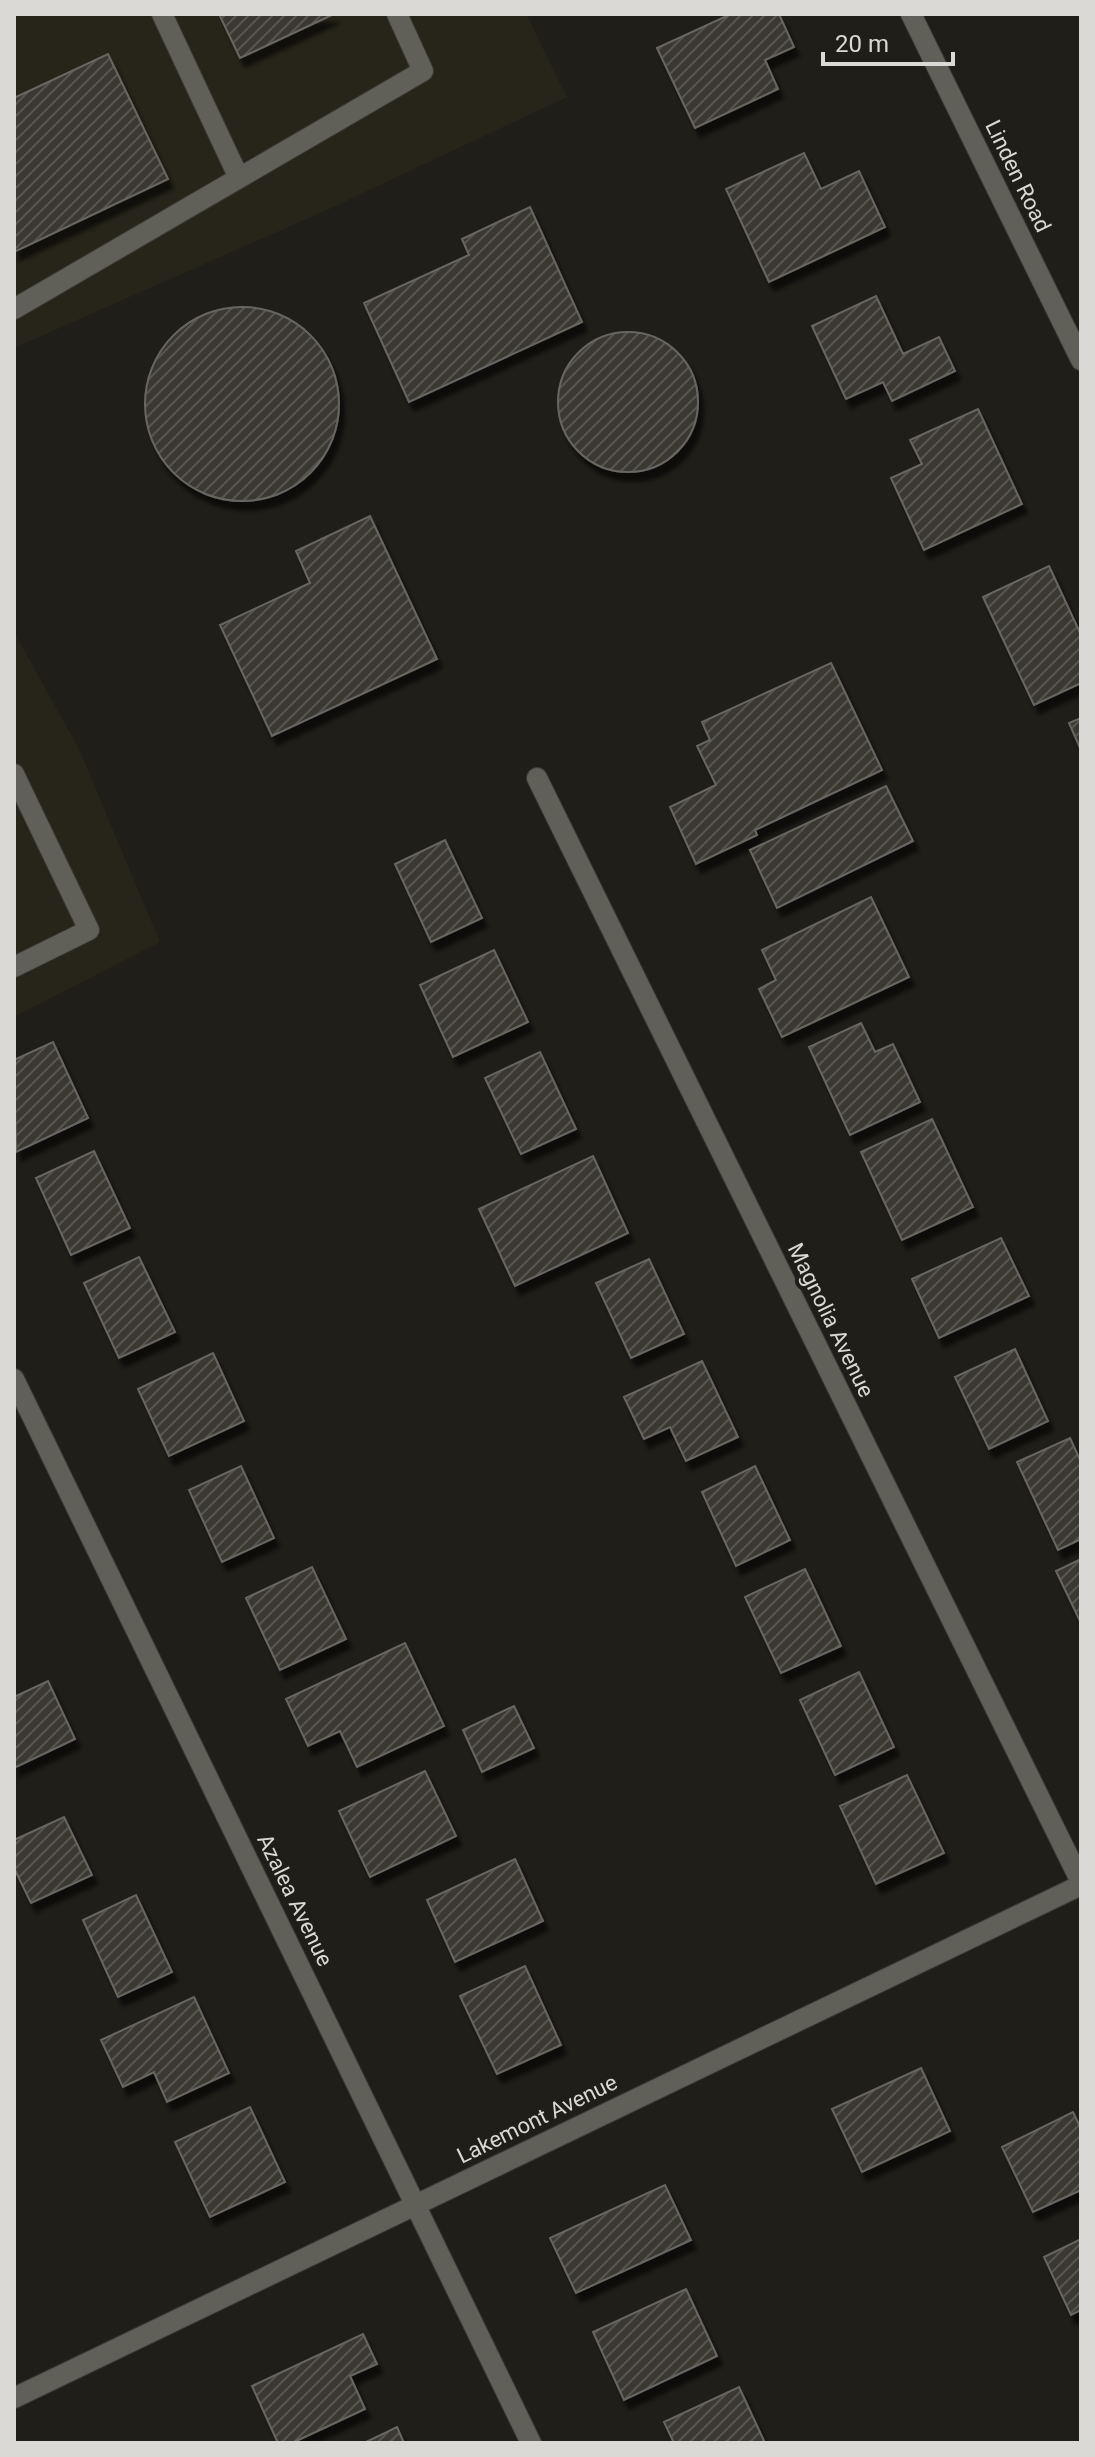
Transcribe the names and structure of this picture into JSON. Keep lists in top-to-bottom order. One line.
{"streets":{"street":["Linden Road","Magnolia Avenue","Azalea Avenue","Lakemont Avenue"]},"crossings":[["Magnolia Avenue","Lakemont Avenue"],["Azalea Avenue","Lakemont Avenue"]],"scale_bar":"20 m"}
